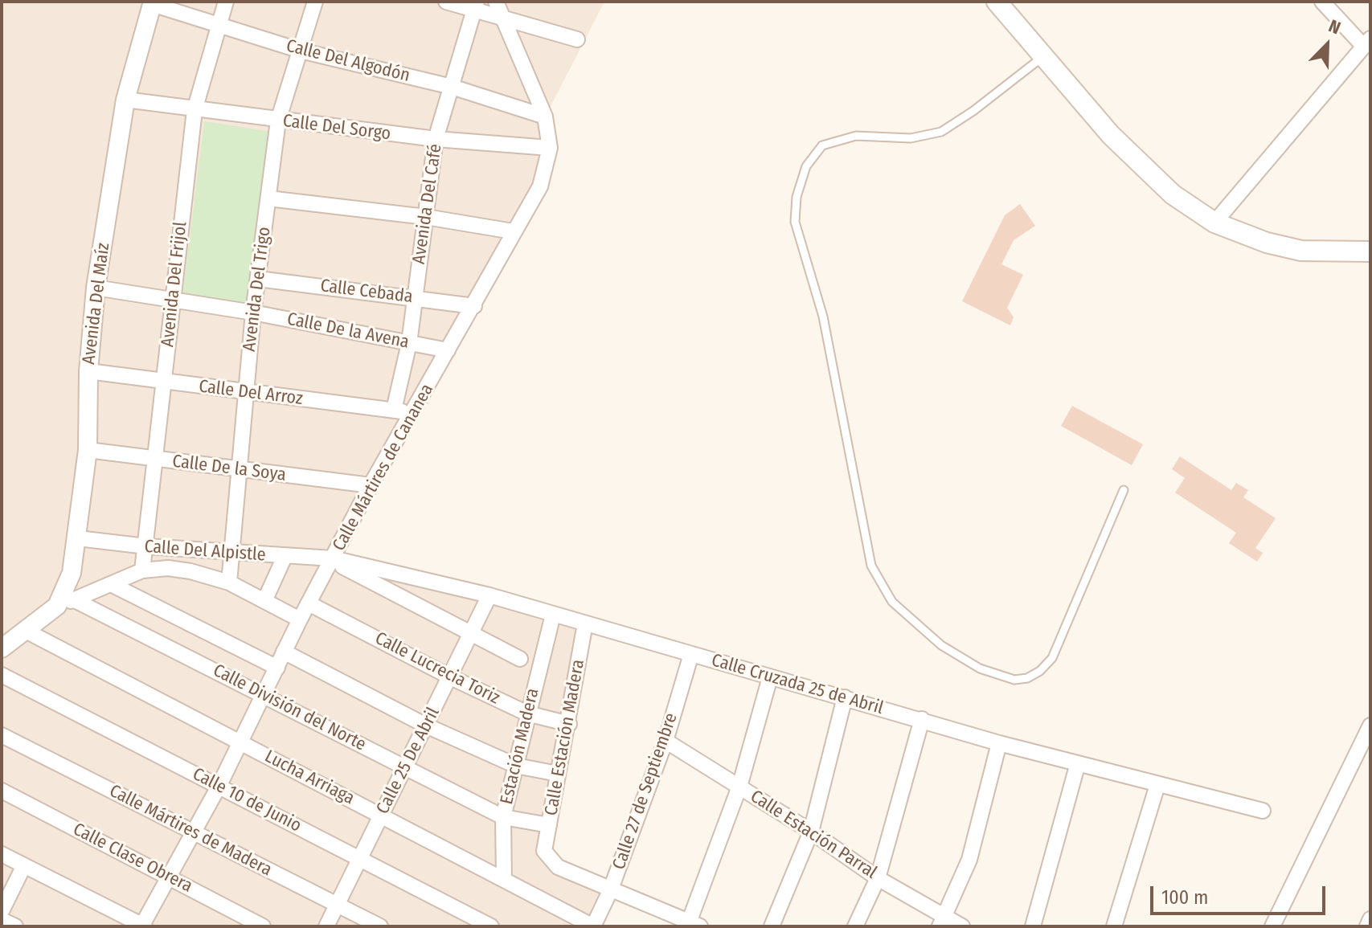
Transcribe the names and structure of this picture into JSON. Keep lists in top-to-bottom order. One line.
{"streets":{"street":["Calle Del Algodón","Calle Del Sorgo","Avenida Del Café","Avenida Del Frijol","Avenida Del Trigo","Calle Cebada","Avenida Del Maíz","Calle De la Avena","Calle Del Arroz","Calle Mártires de Cananea","Calle De la Soya","Calle Del Alpistle","Calle Lucrecia Toriz","Calle Cruzada 25 de Abril","Calle División del Norte","Calle Estación Madera","Estación Madera","Calle 25 De Abril","Lucha Arriaga","Calle 27 de Septiembre","Calle 10 de Junio","Calle Mártires de Madera","Calle Estación Parral","Calle Clase Obrera"]},"crossings":[["Calle Del Algodón","Avenida Del Café"],["Calle Del Algodón","Avenida Del Frijol"],["Calle Del Algodón","Avenida Del Trigo"],["Calle Del Algodón","Avenida Del Maíz"],["Calle Del Algodón","Calle Mártires de Cananea"],["Calle Del Sorgo","Avenida Del Café"],["Calle Del Sorgo","Avenida Del Frijol"],["Calle Del Sorgo","Avenida Del Trigo"],["Calle Del Sorgo","Avenida Del Maíz"],["Calle Del Sorgo","Calle Mártires de Cananea"],["Avenida Del Café","Calle Cebada"],["Avenida Del Café","Calle De la Avena"],["Avenida Del Café","Calle Del Arroz"],["Avenida Del Frijol","Calle De la Avena"],["Avenida Del Frijol","Calle Del Arroz"],["Avenida Del Frijol","Calle De la Soya"],["Avenida Del Frijol","Calle Del Alpistle"],["Avenida Del Trigo","Calle Cebada"],["Avenida Del Trigo","Calle De la Avena"],["Avenida Del Trigo","Calle Del Arroz"],["Avenida Del Trigo","Calle De la Soya"],["Avenida Del Trigo","Calle Del Alpistle"],["Calle Cebada","Calle Mártires de Cananea"],["Avenida Del Maíz","Calle De la Avena"],["Avenida Del Maíz","Calle Del Arroz"],["Avenida Del Maíz","Calle De la Soya"],["Avenida Del Maíz","Calle Del Alpistle"],["Calle De la Avena","Calle Mártires de Cananea"],["Calle Del Arroz","Calle Mártires de Cananea"],["Calle Mártires de Cananea","Calle De la Soya"],["Calle Mártires de Cananea","Calle Del Alpistle"],["Calle Mártires de Cananea","Calle Lucrecia Toriz"],["Calle Mártires de Cananea","Calle Cruzada 25 de Abril"],["Calle Mártires de Cananea","Calle División del Norte"],["Calle Mártires de Cananea","Lucha Arriaga"],["Calle Mártires de Cananea","Calle 10 de Junio"],["Calle Mártires de Cananea","Calle Mártires de Madera"],["Calle Mártires de Cananea","Calle Clase Obrera"],["Calle Del Alpistle","Calle Cruzada 25 de Abril"],["Calle Lucrecia Toriz","Calle Estación Madera"],["Calle Lucrecia Toriz","Estación Madera"],["Calle Lucrecia Toriz","Calle 25 De Abril"],["Calle Cruzada 25 de Abril","Calle Estación Madera"],["Calle Cruzada 25 de Abril","Estación Madera"],["Calle Cruzada 25 de Abril","Calle 25 De Abril"],["Calle Cruzada 25 de Abril","Calle 27 de Septiembre"],["Calle División del Norte","Calle Estación Madera"],["Calle División del Norte","Estación Madera"],["Calle División del Norte","Calle 25 De Abril"],["Calle Estación Madera","Calle 27 de Septiembre"],["Estación Madera","Lucha Arriaga"],["Calle 25 De Abril","Lucha Arriaga"],["Calle 25 De Abril","Calle 10 de Junio"],["Calle 25 De Abril","Calle Mártires de Madera"],["Lucha Arriaga","Calle 27 de Septiembre"],["Calle 27 de Septiembre","Calle Estación Parral"]],"scale_bar":"100 m","north":"top right"}
